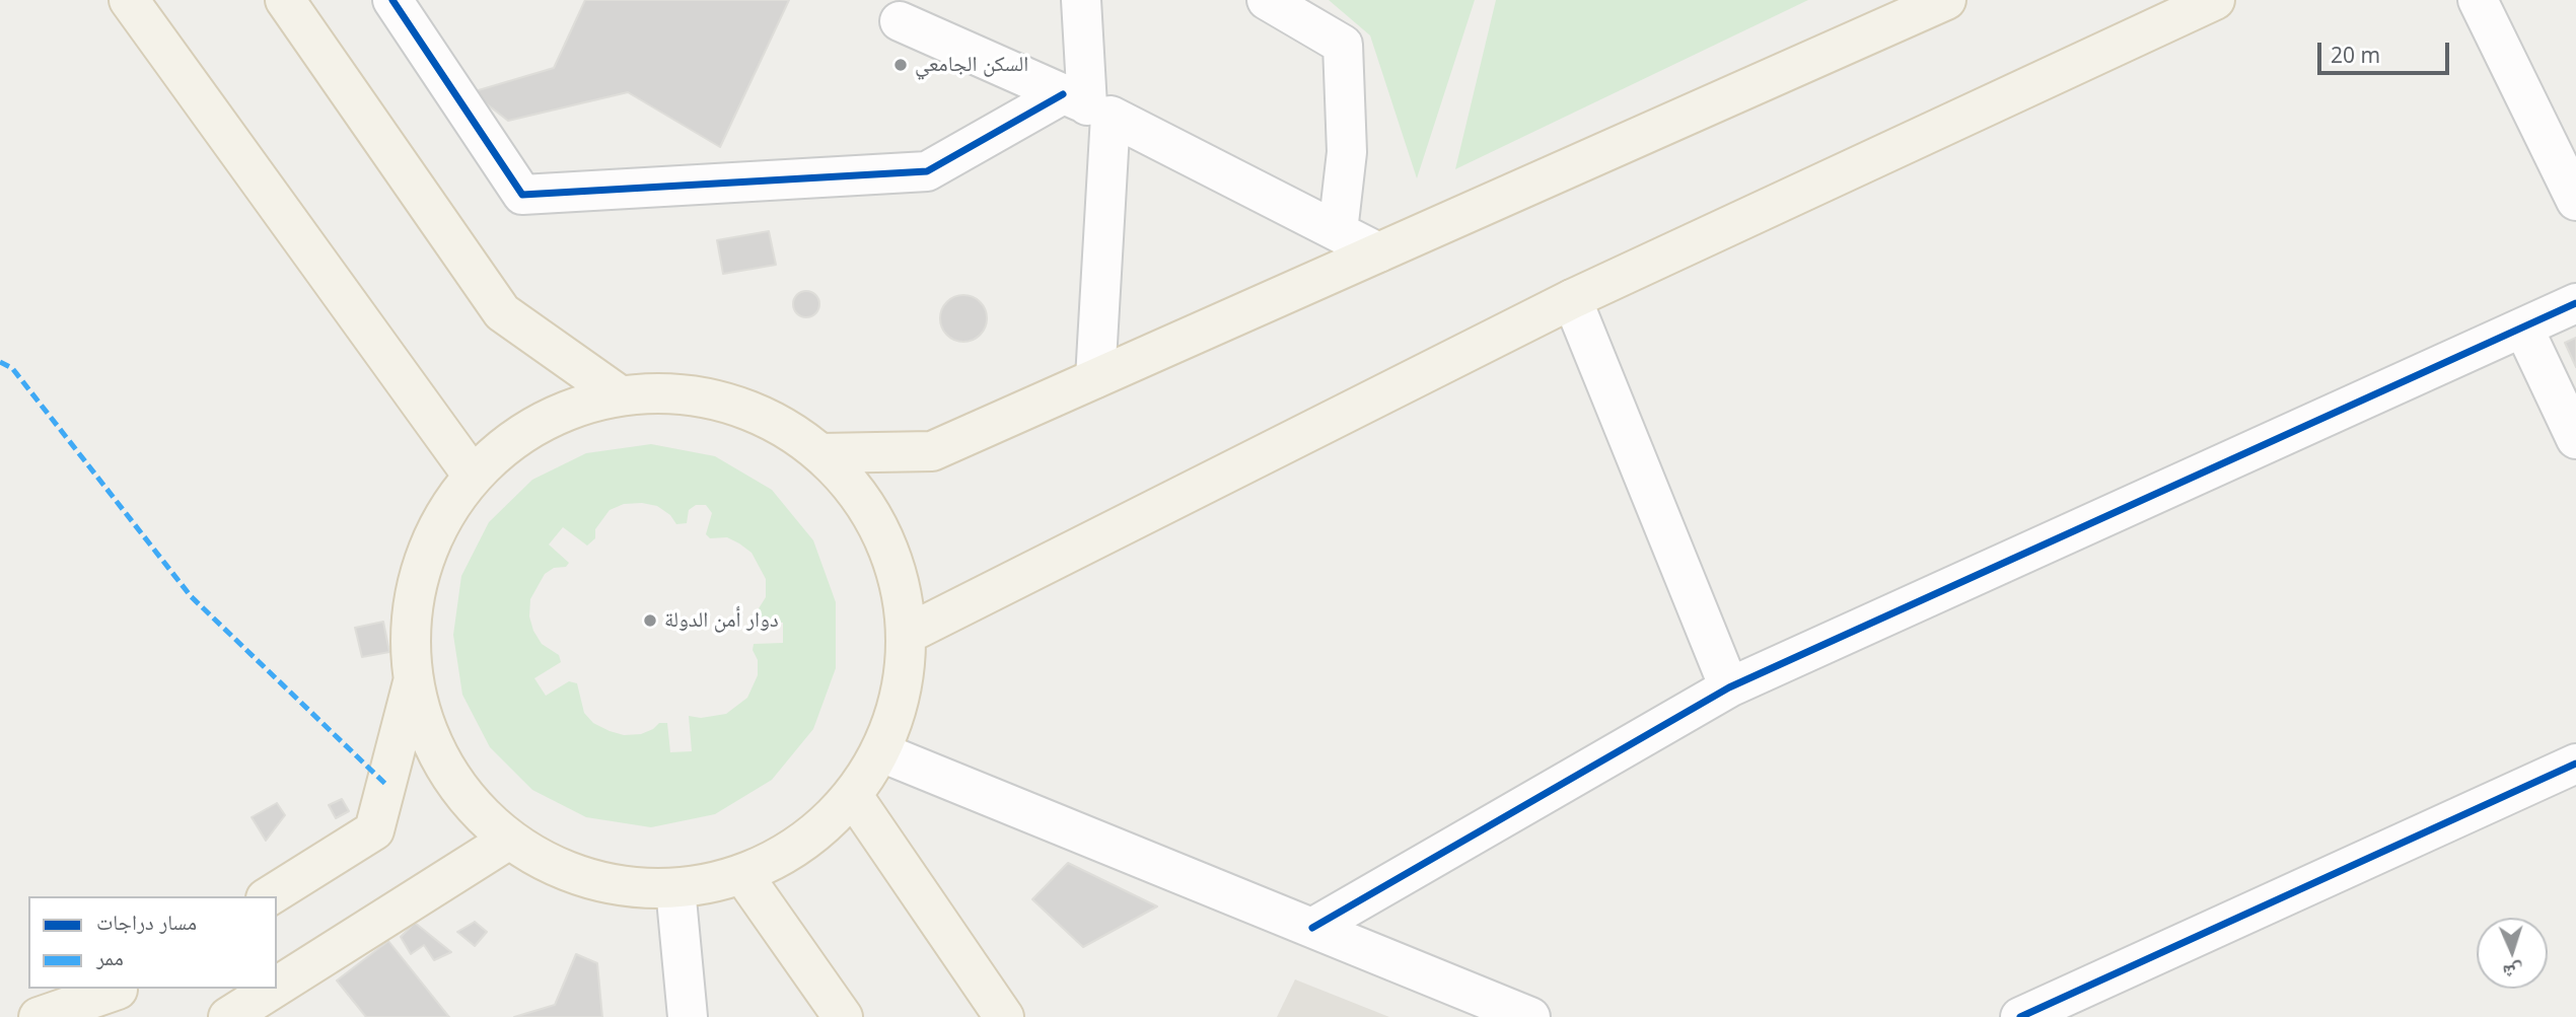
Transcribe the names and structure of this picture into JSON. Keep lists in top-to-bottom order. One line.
{"places":["السكن الجامعي","دوار أمن الدولة"],"legend":["مسار دراجات","ممر"],"scale_bar":"20 m","north":"bottom"}
